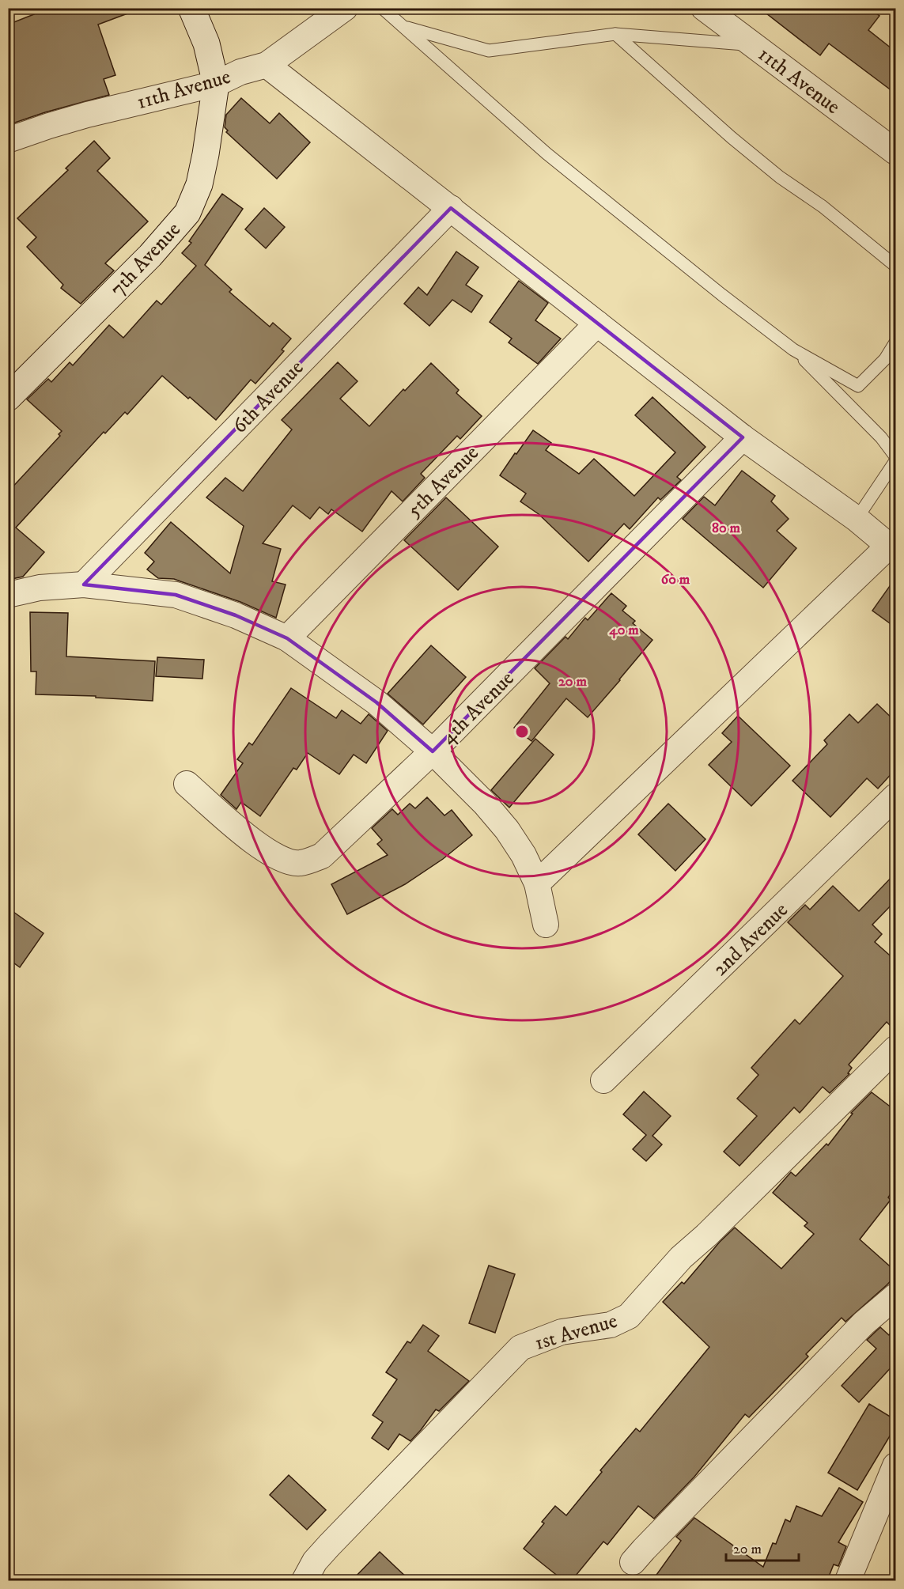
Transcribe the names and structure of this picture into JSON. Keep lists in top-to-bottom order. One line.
{"streets":{"street":["11th Avenue","7th Avenue","6th Avenue","5th Avenue","4th Avenue","2nd Avenue","1st Avenue"]},"crossings":[["11th Avenue","7th Avenue"]],"scale_bar":"20 m","rings":["80 m","60 m","40 m","20 m"]}
